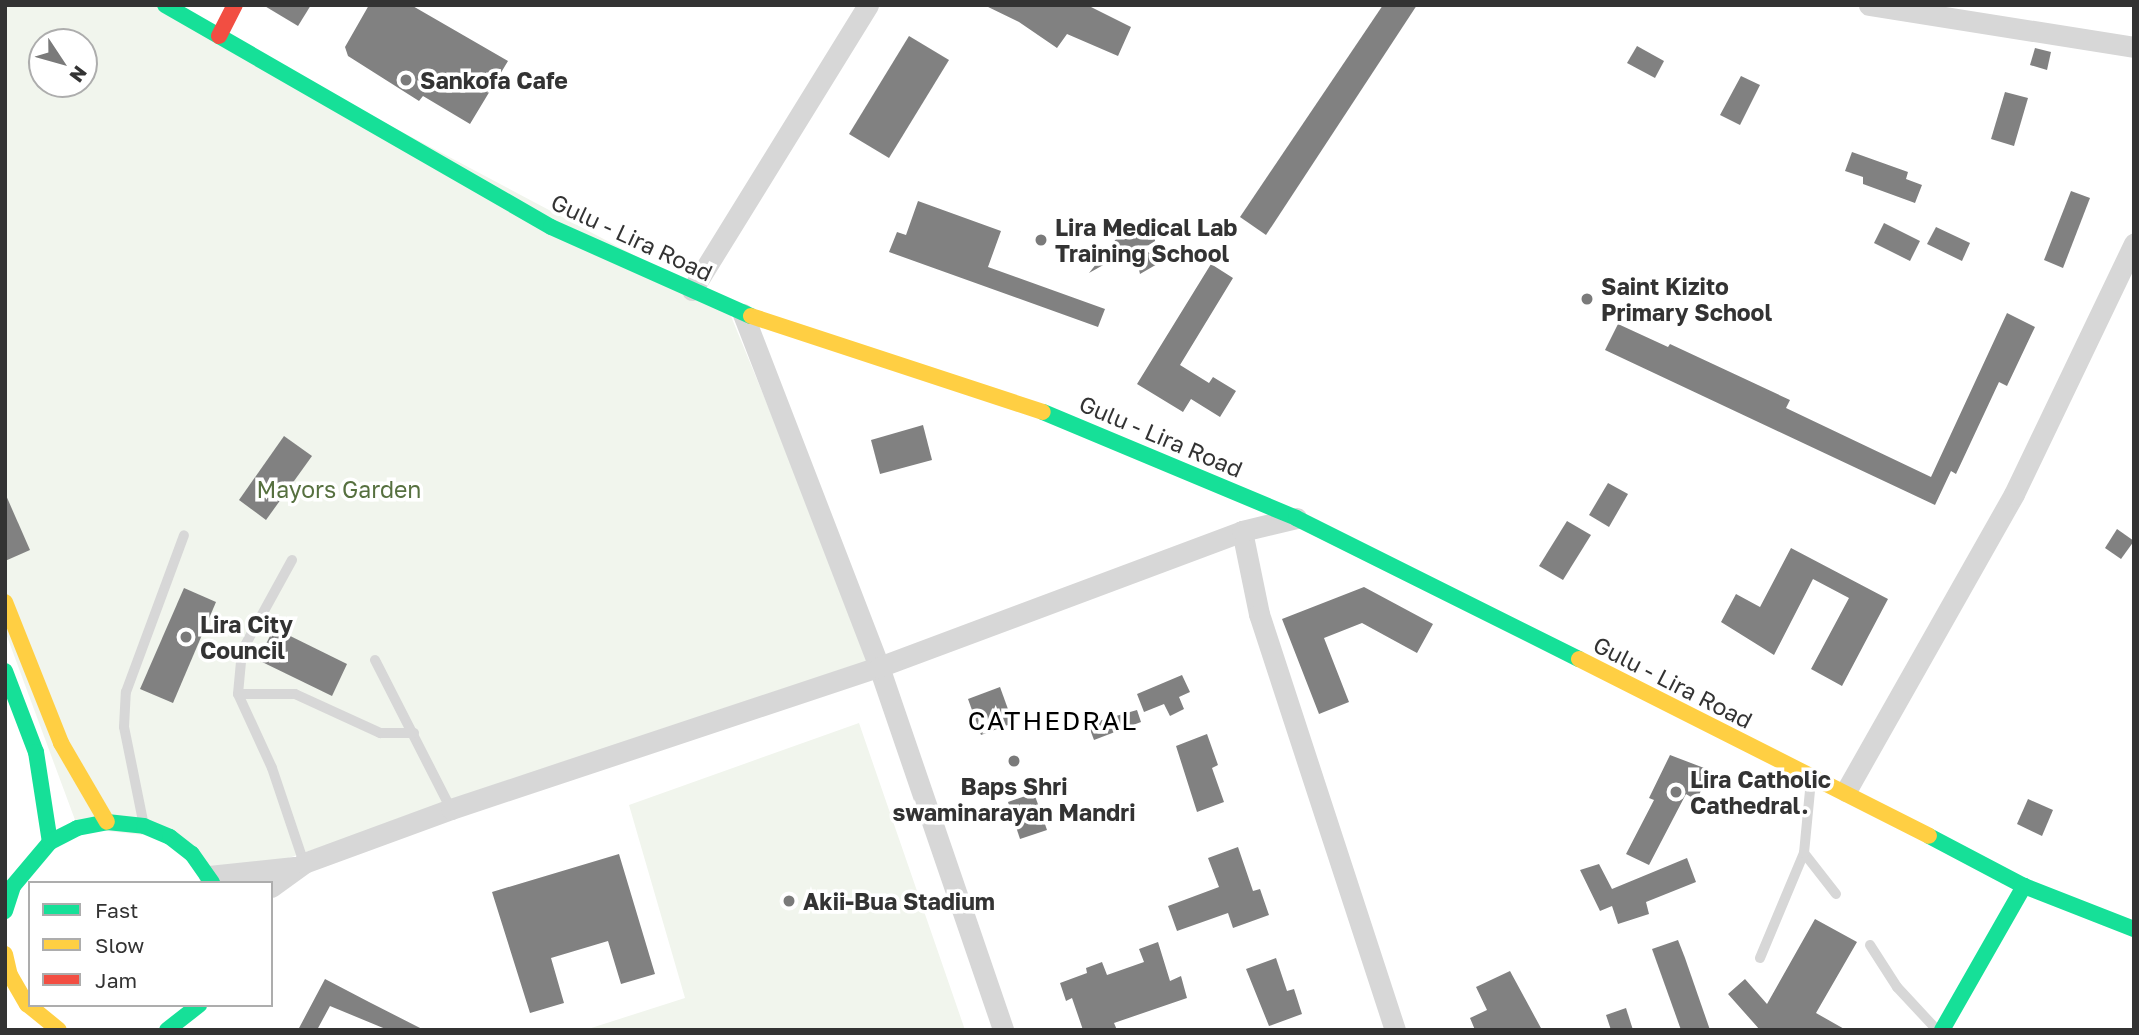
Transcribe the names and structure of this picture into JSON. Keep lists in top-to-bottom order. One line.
{"streets":{"main road":["Gulu - Lira Road"]},"districts":["CATHEDRAL"],"parks":["Mayors Garden"],"places":["Sankofa Cafe","Lira Medical Lab Training School","Saint Kizito Primary School","Lira City Council","Baps Shri swaminarayan Mandri","Lira Catholic Cathedral.","Akii-Bua Stadium"],"legend":["Fast","Slow","Jam"],"north":"bottom right"}
